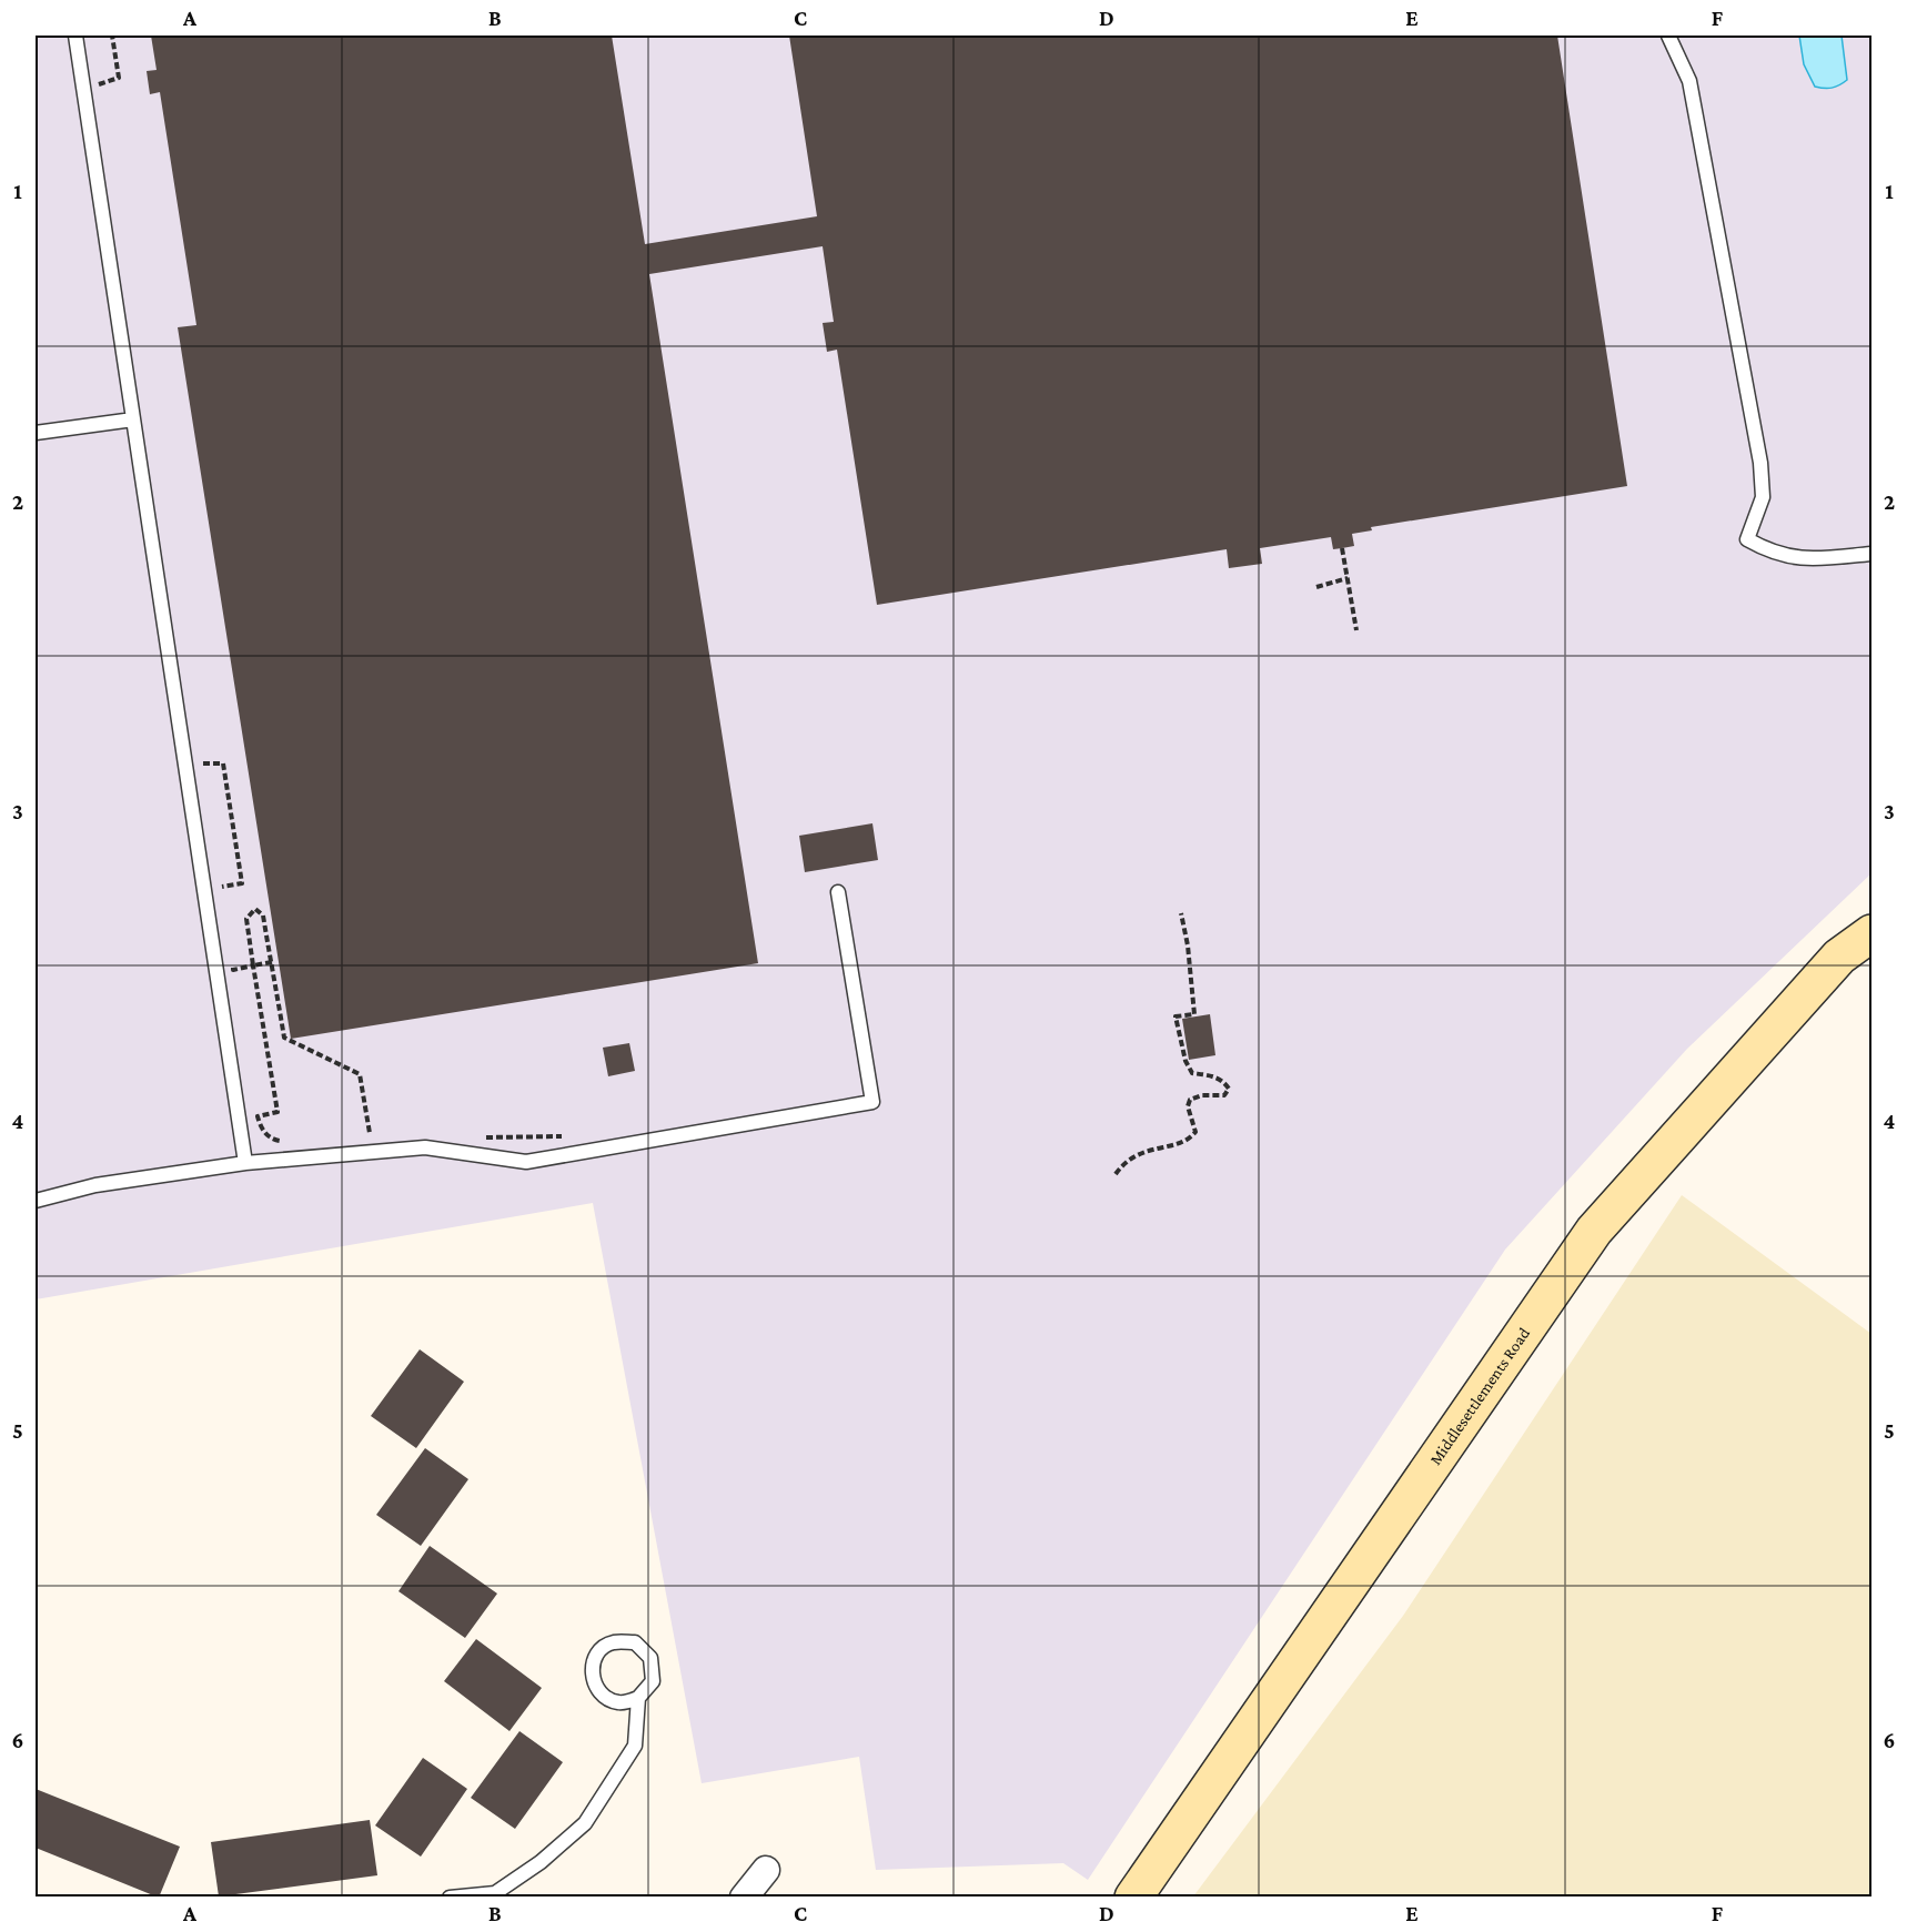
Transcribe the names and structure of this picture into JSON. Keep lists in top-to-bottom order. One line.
{"streets":{"street":["Middlesettlements Road"]},"grid":{"columns":["A","B","C","D","E","F"],"rows":["1","2","3","4","5","6"]}}
